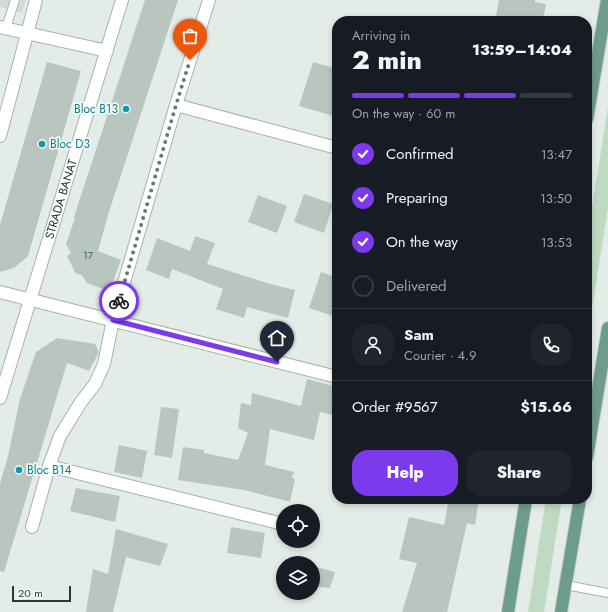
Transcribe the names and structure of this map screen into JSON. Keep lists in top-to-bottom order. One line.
{"streets":{"street":["STRADA BANAT"]},"places":["Bloc B13","Bloc D3","Bloc B14"],"house_numbers":["17"],"scale_bar":"20 m","page":{"heading":["2 min","Arriving in","13:59–14:04"],"panel":["Sam","Courier · 4.9","Order #9567","$15.66"],"bar":"On the way · 60 m","list":[["Confirmed","13:47"],["Preparing","13:50"],["On the way","13:53"],"Delivered"],"buttons":["Help","Share"],"scale":"20 m"}}
